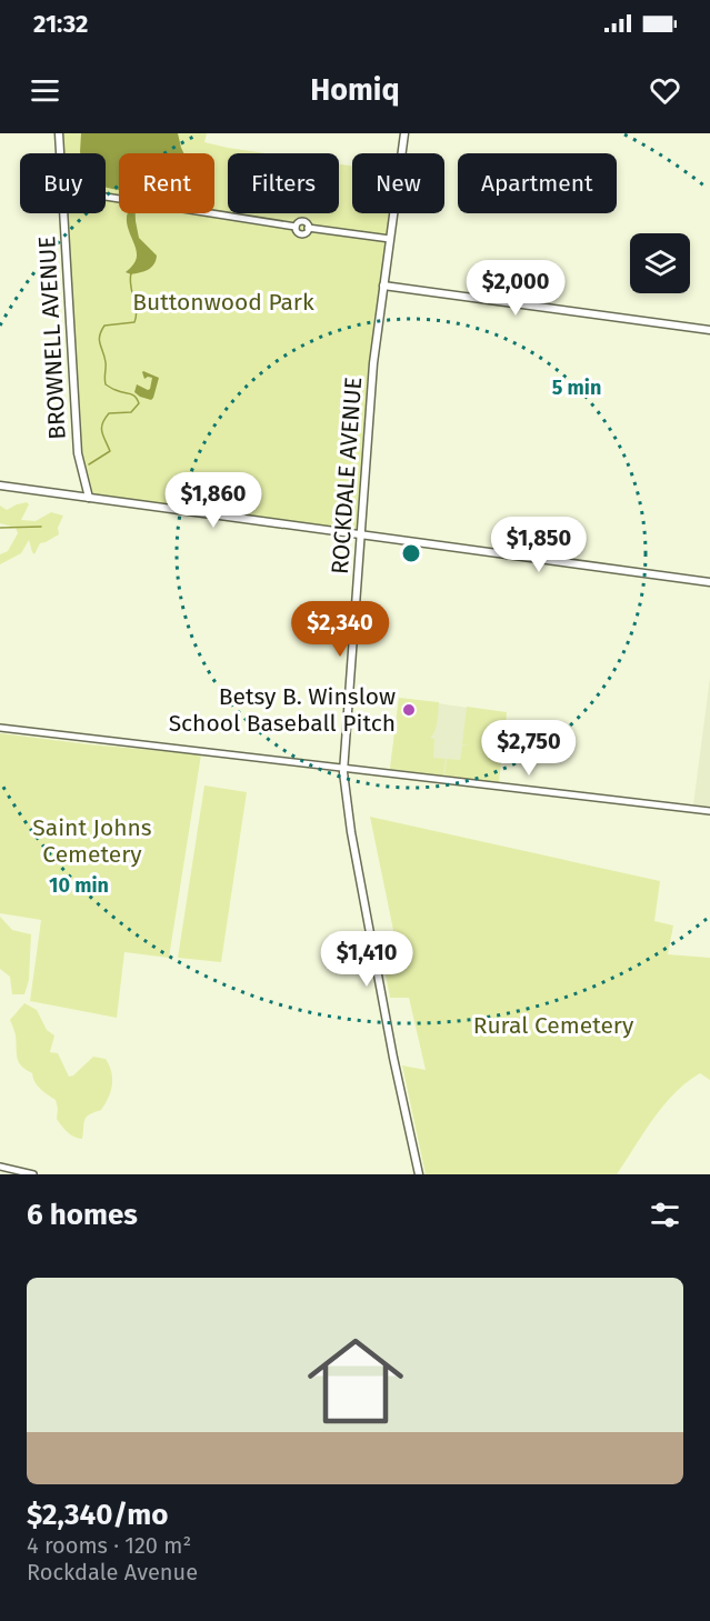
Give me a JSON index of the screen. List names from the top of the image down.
{
  "streets": {
    "main road": ["BROWNELL AVENUE", "ROCKDALE AVENUE"]
  },
  "parks": ["Buttonwood Park", "Saint Johns Cemetery", "Rural Cemetery"],
  "places": ["Betsy B. Winslow School Baseball Pitch"],
  "page": {
    "status": "21:32",
    "header": "Homiq",
    "chip": [
      "Buy",
      "Rent",
      "Filters",
      "New",
      "Apartment"
    ],
    "price": [
      "$2,000",
      "$1,860",
      "$1,850",
      "$2,340",
      "$2,750",
      "$1,410"
    ],
    "heading": "6 homes",
    "list": [
      {
        "name": "$2,340/mo",
        "note": "4 rooms · 120 m² · Rockdale Avenue"
      }
    ]
  },
  "rings": ["5 min", "10 min"]
}
